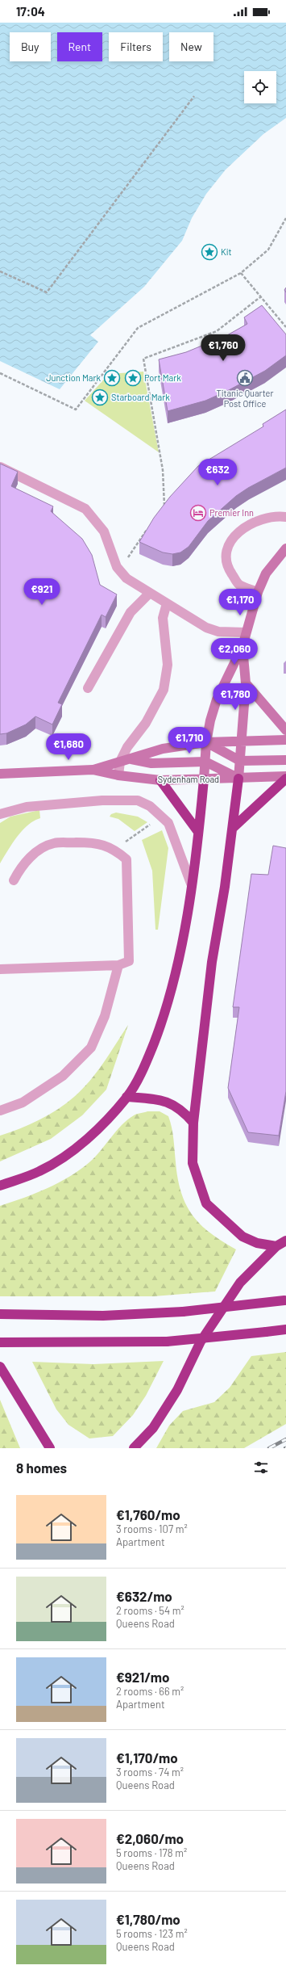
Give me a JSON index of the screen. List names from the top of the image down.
{
  "streets": {
    "street": ["Sydenham Road"]
  },
  "places": {
    "place": [
      "Kit",
      "Junction Mark",
      "Port Mark",
      "Starboard Mark"
    ],
    "public building": ["Titanic Quarter Post Office"],
    "hotel": ["Premier Inn"]
  },
  "page": {
    "status": "17:04",
    "chip": [
      "Buy",
      "Rent",
      "Filters",
      "New"
    ],
    "price": [
      "€1,760",
      "€632",
      "€921",
      "€1,170",
      "€2,060",
      "€1,780",
      "€1,710",
      "€1,680"
    ],
    "heading": "8 homes",
    "list": [
      {
        "name": "€1,760/mo",
        "note": "3 rooms · 107 m² · Apartment"
      },
      {
        "name": "€632/mo",
        "note": "2 rooms · 54 m² · Queens Road"
      },
      {
        "name": "€921/mo",
        "note": "2 rooms · 66 m² · Apartment"
      },
      {
        "name": "€1,170/mo",
        "note": "3 rooms · 74 m² · Queens Road"
      },
      {
        "name": "€2,060/mo",
        "note": "5 rooms · 178 m² · Queens Road"
      },
      {
        "name": "€1,780/mo",
        "note": "5 rooms · 123 m² · Queens Road"
      }
    ]
  }
}
